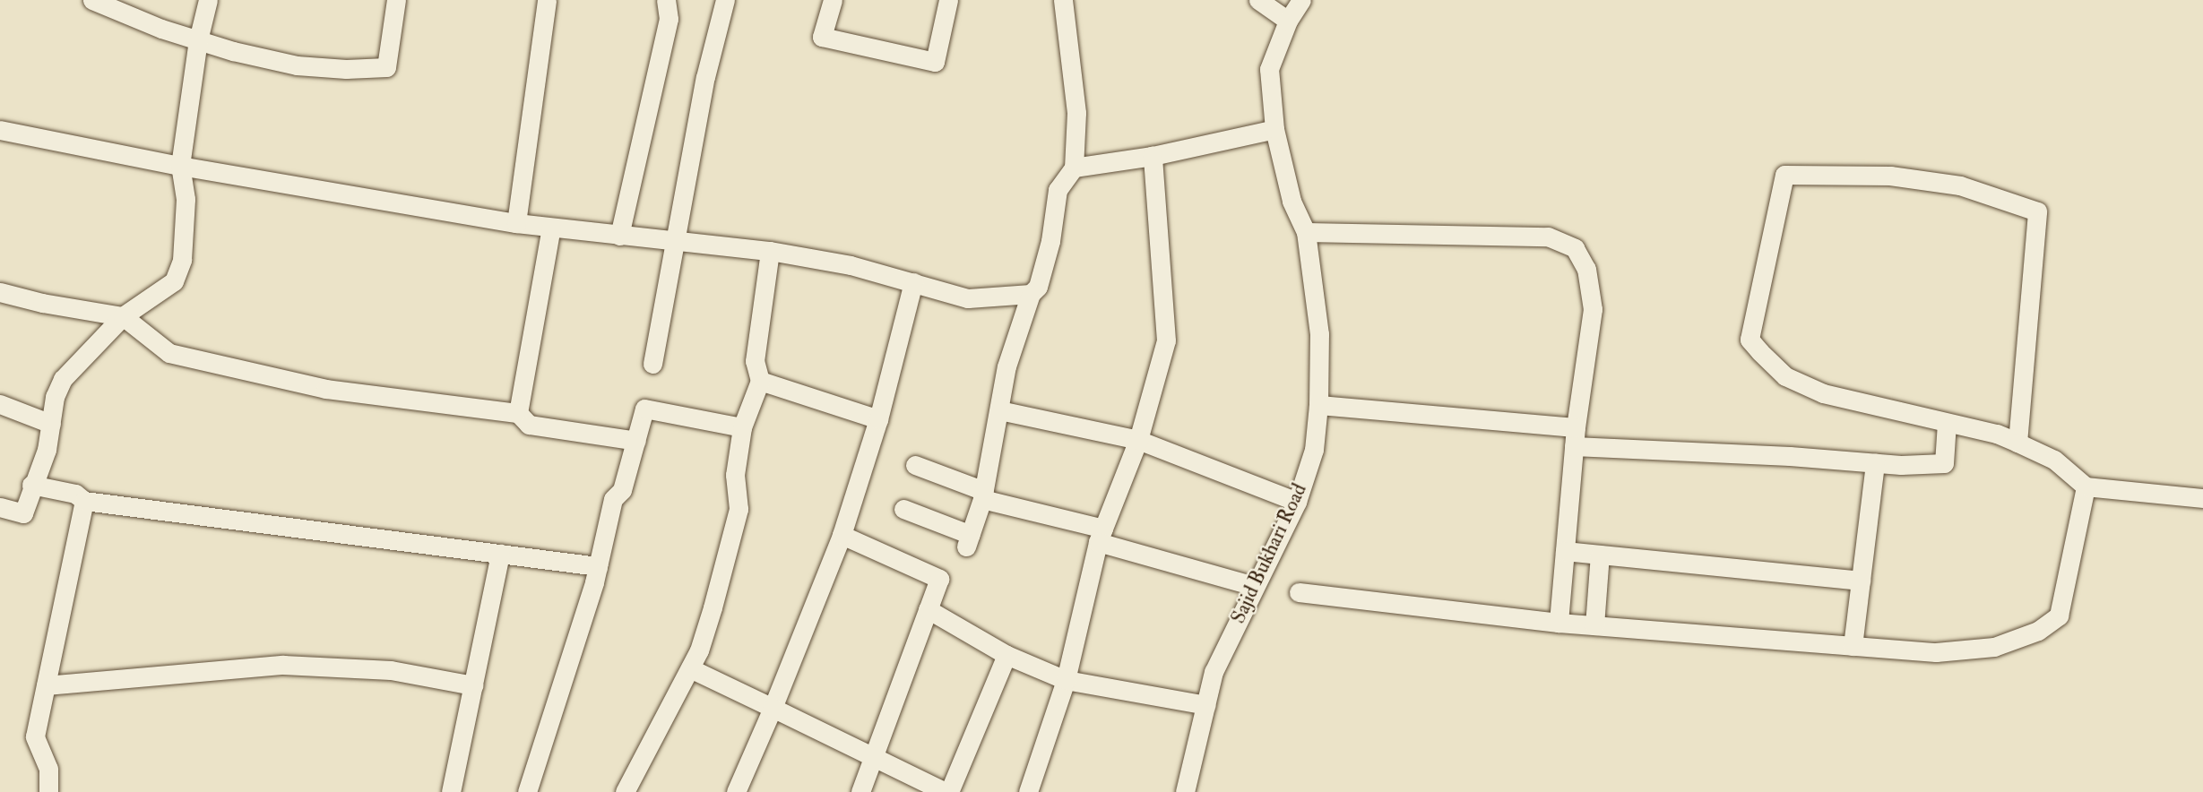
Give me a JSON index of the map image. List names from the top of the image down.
{
  "streets": {
    "street": ["Sajid Bukhari Road"]
  }
}
